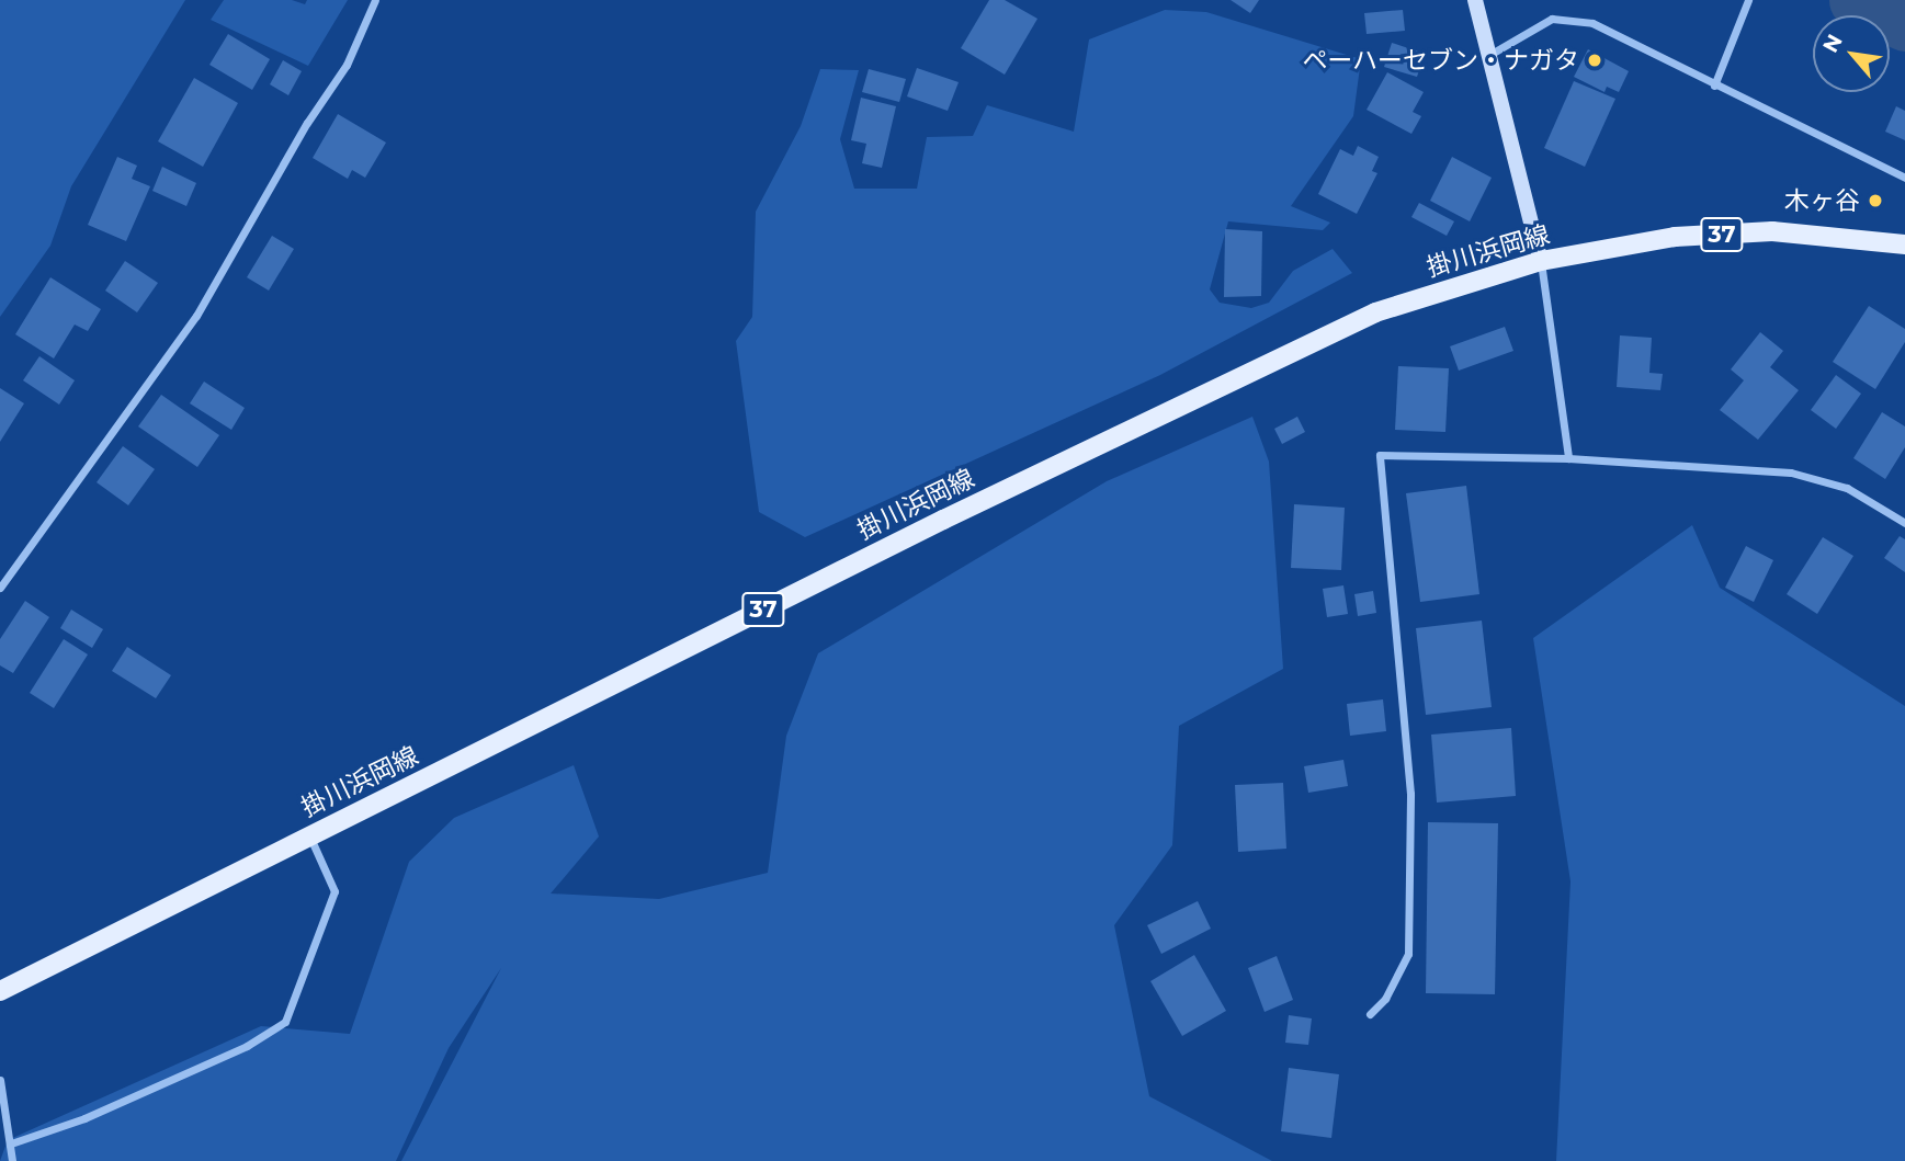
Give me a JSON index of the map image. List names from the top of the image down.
{
  "streets": {
    "main road": ["37", "掛川浜岡線"]
  },
  "places": ["ペーハーセブン・ナガタ", "木ヶ谷"],
  "north": "top left"
}
